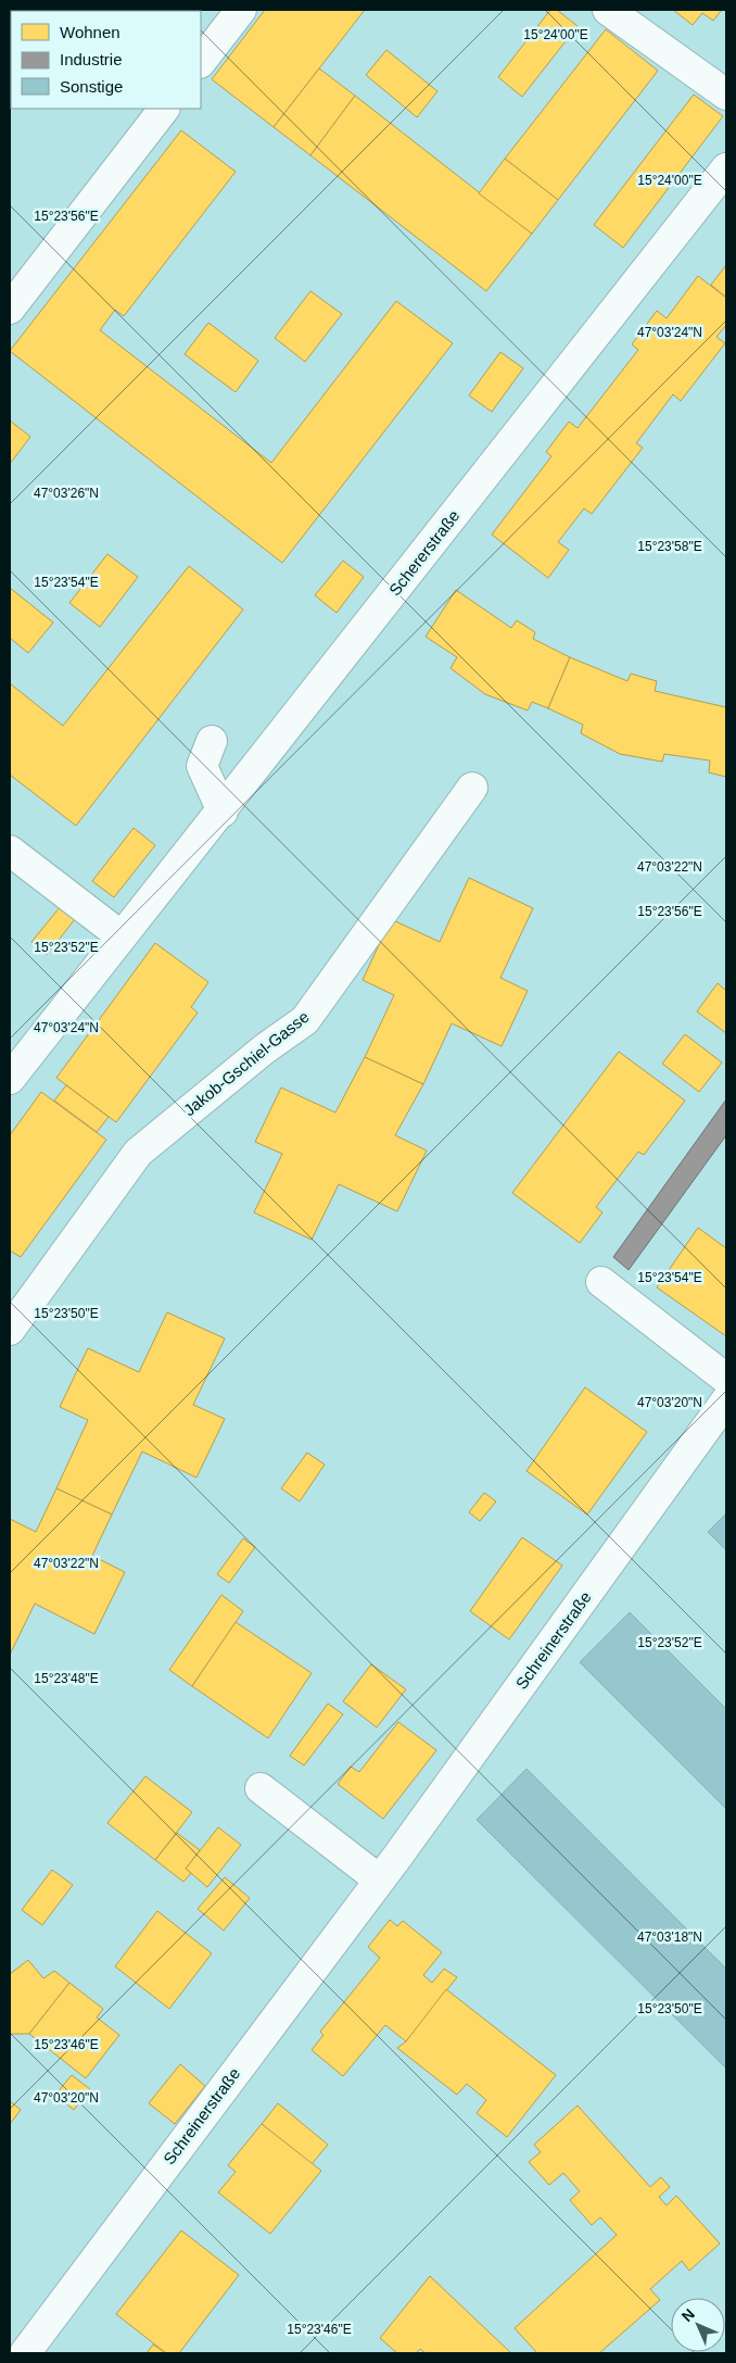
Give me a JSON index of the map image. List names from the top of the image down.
{
  "streets": {
    "street": ["Schererstraße", "Jakob-Gschiel-Gasse", "Schreinerstraße"]
  },
  "legend": ["Wohnen", "Industrie", "Sonstige"],
  "north": "top left",
  "coordinates": [
    "15°24'00\"E",
    "15°23'56\"E",
    "47°03'24\"N",
    "47°03'26\"N",
    "15°23'58\"E",
    "15°23'54\"E",
    "47°03'22\"N",
    "15°23'52\"E",
    "15°23'50\"E",
    "47°03'20\"N",
    "15°23'48\"E",
    "47°03'18\"N",
    "15°23'46\"E"
  ]
}
